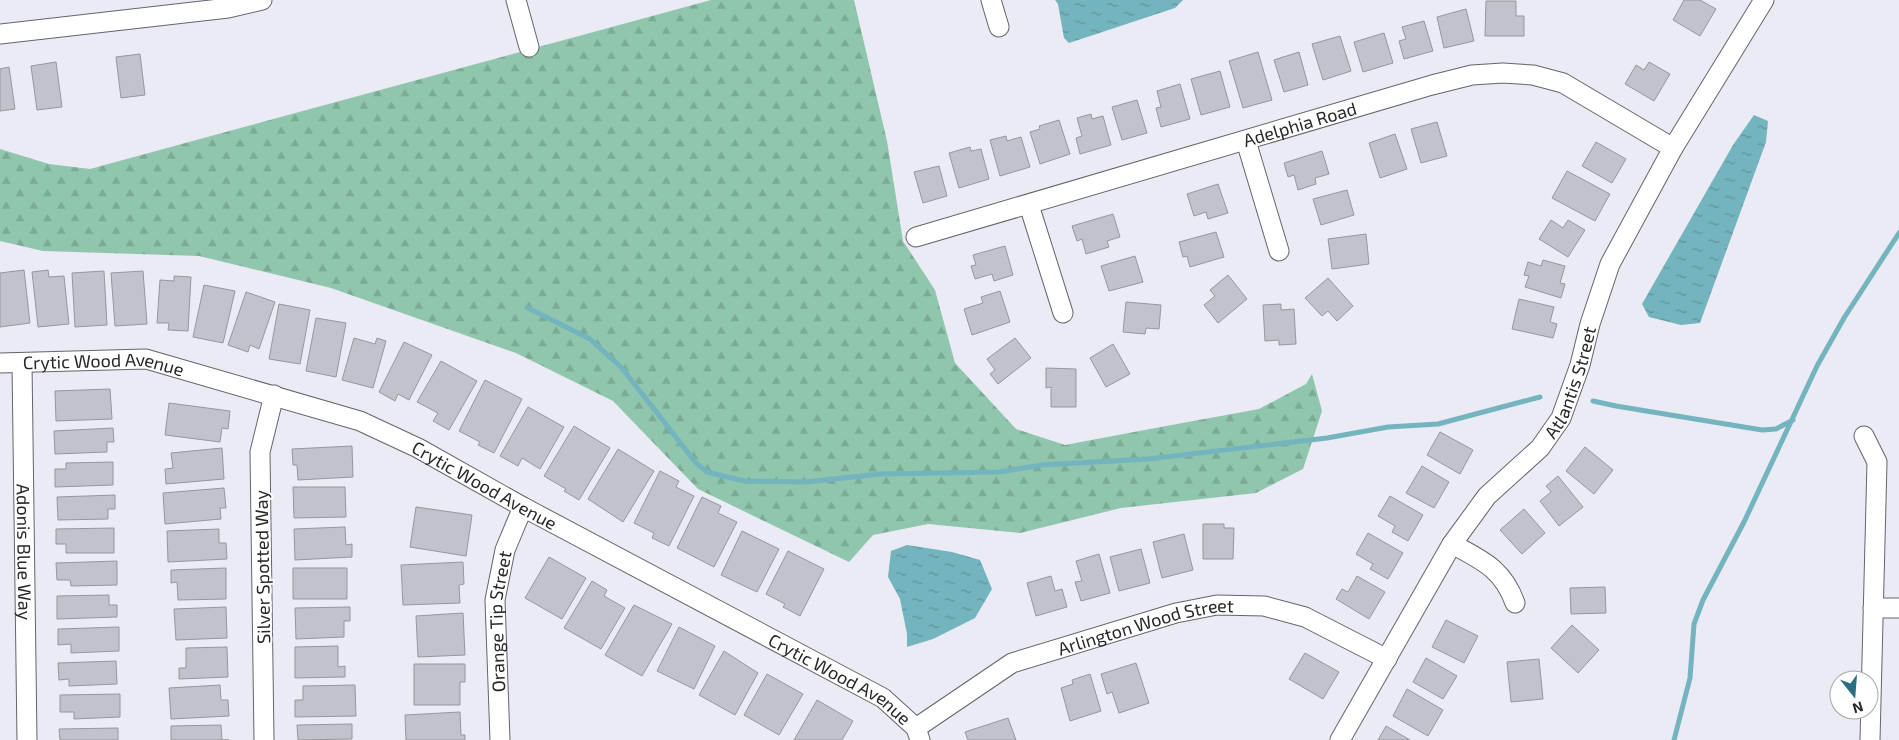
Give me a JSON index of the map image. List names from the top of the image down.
{
  "streets": {
    "street": [
      "Adelphia Road",
      "Crytic Wood Avenue",
      "Atlantis Street",
      "Adonis Blue Way",
      "Silver Spotted Way",
      "Orange Tip Street",
      "Arlington Wood Street"
    ]
  },
  "crossings": [
    ["Adelphia Road", "Atlantis Street"],
    ["Crytic Wood Avenue", "Adonis Blue Way"],
    ["Crytic Wood Avenue", "Silver Spotted Way"],
    ["Crytic Wood Avenue", "Orange Tip Street"],
    ["Crytic Wood Avenue", "Arlington Wood Street"],
    ["Atlantis Street", "Arlington Wood Street"]
  ],
  "north": "bottom"
}
